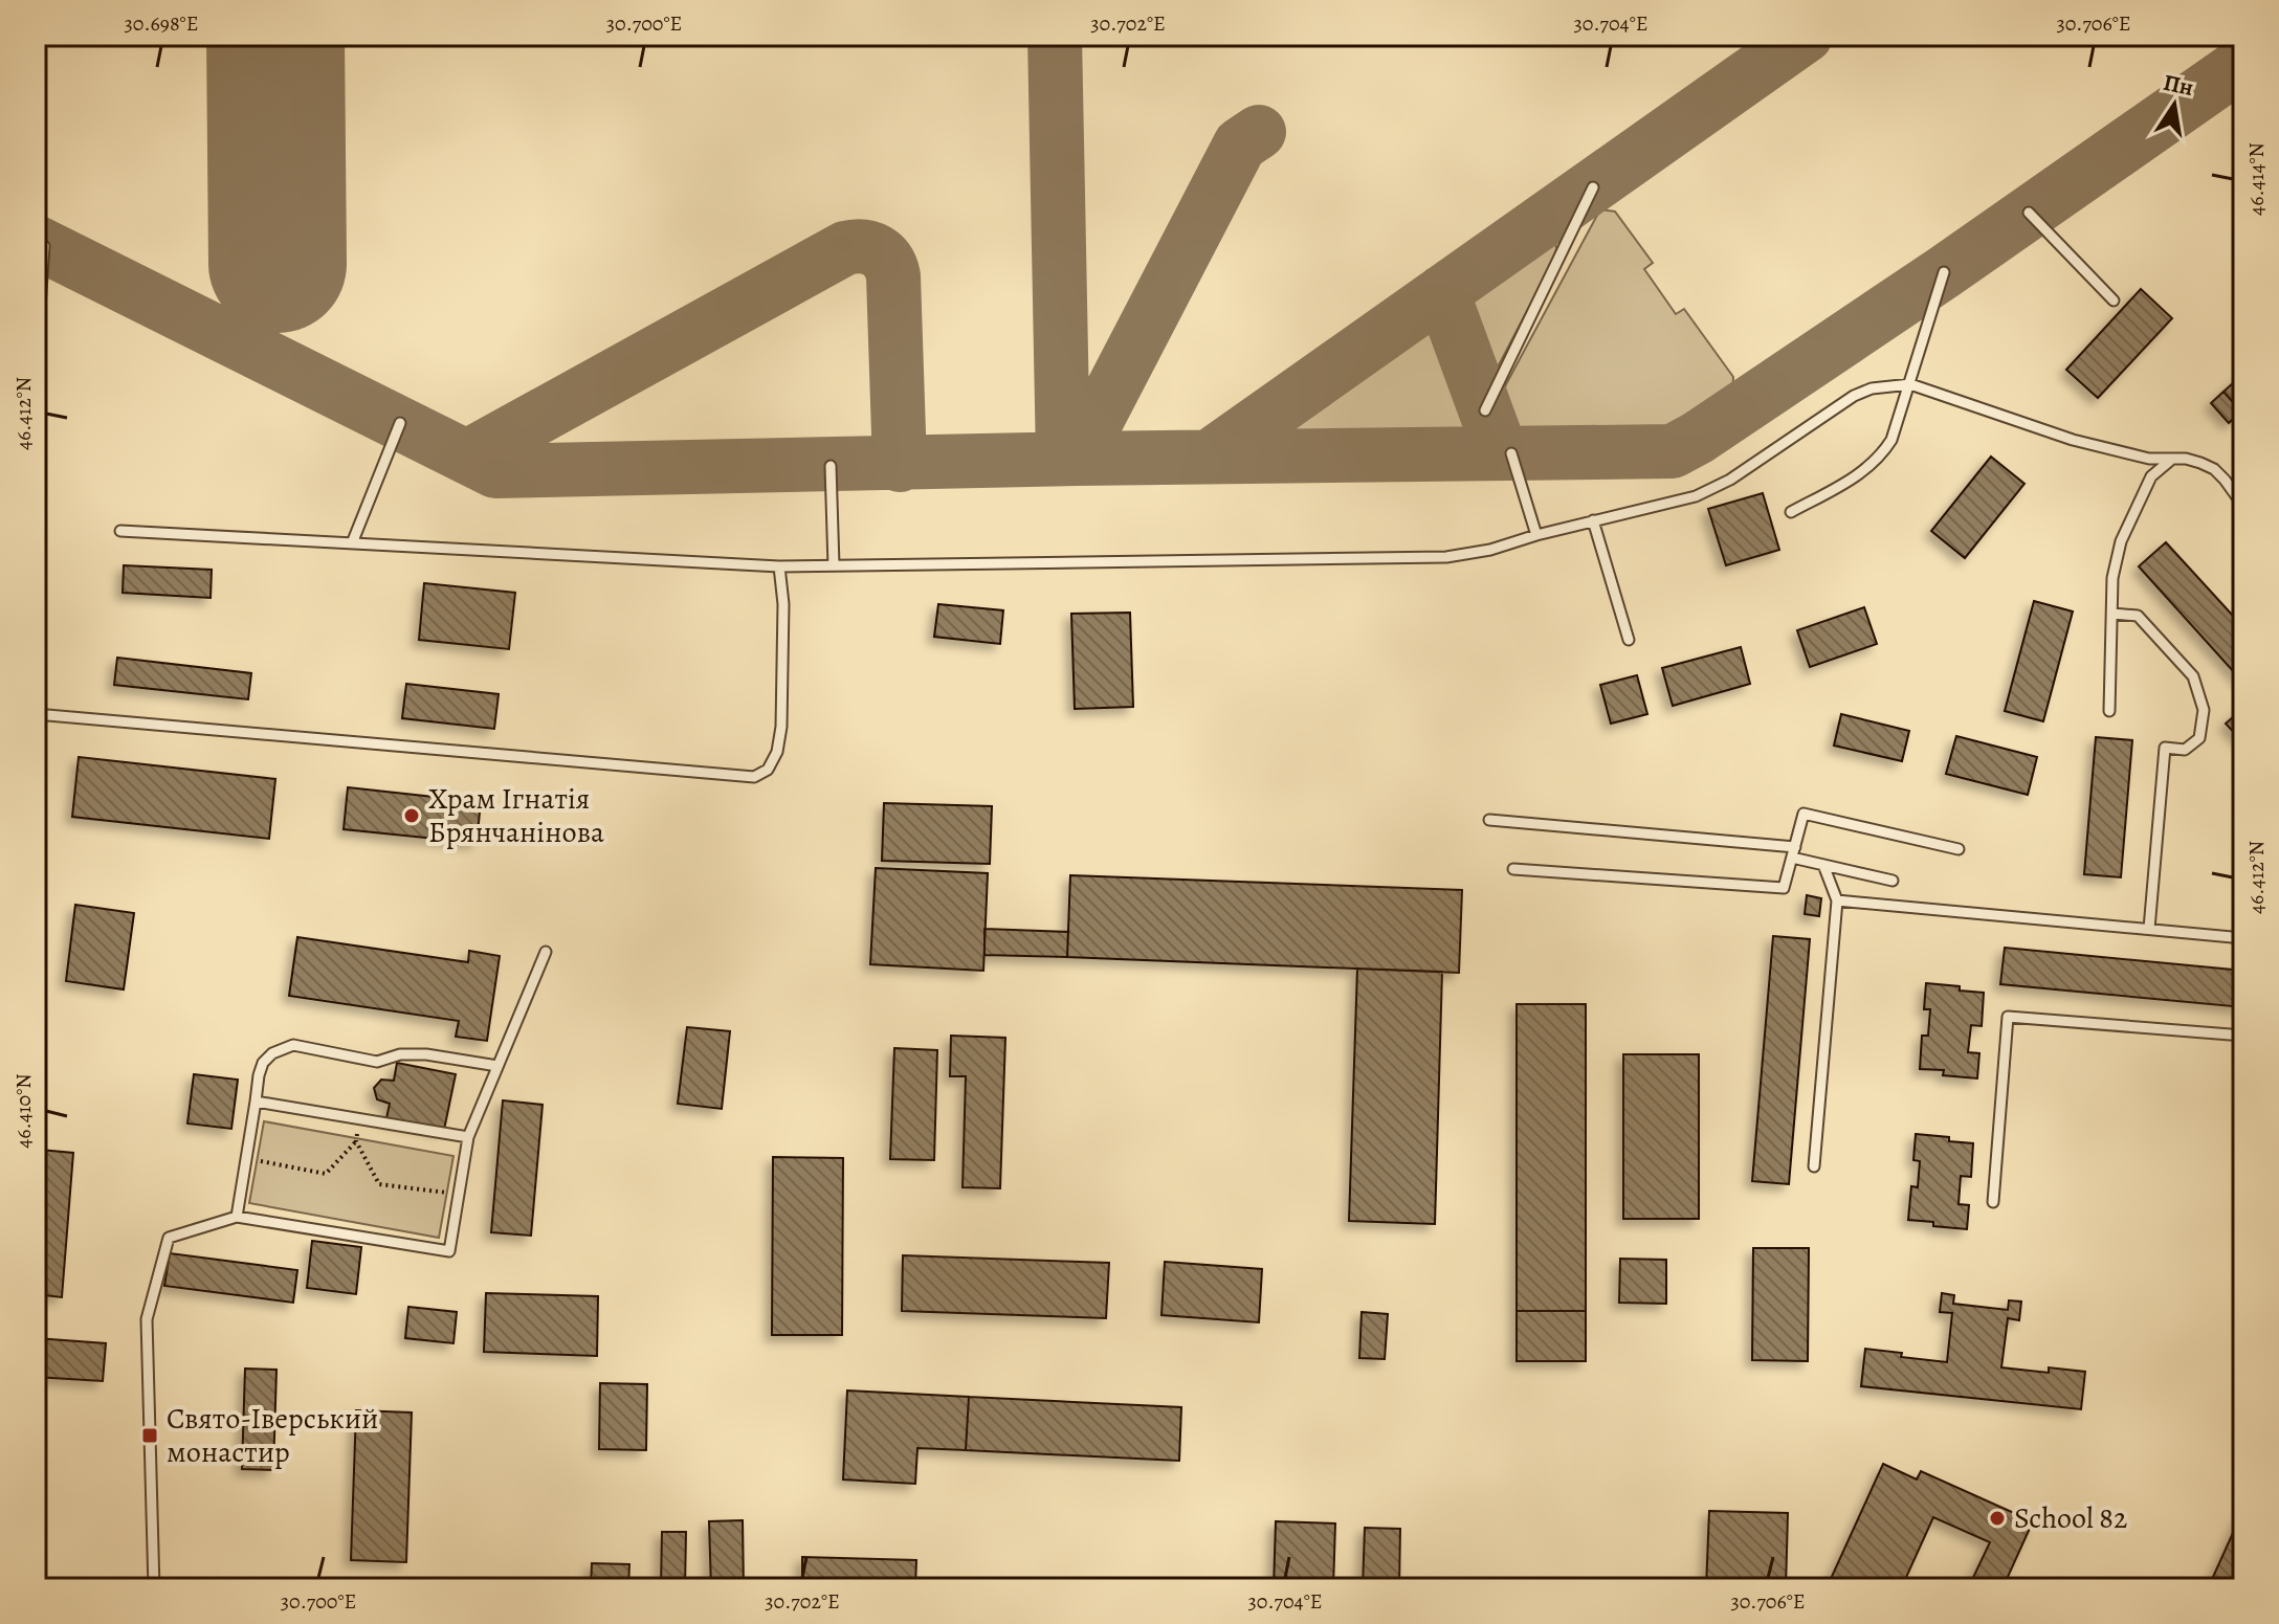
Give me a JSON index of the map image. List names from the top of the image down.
{
  "places": {
    "other": ["Храм Ігнатія Брянчанінова", "School 82"],
    "transit": ["Свято-Іверський монастир"]
  },
  "north": "top",
  "coordinates": [
    "30.698°E",
    "30.700°E",
    "30.702°E",
    "30.704°E",
    "30.706°E",
    "46.414°N",
    "46.412°N",
    "46.410°N"
  ]
}
